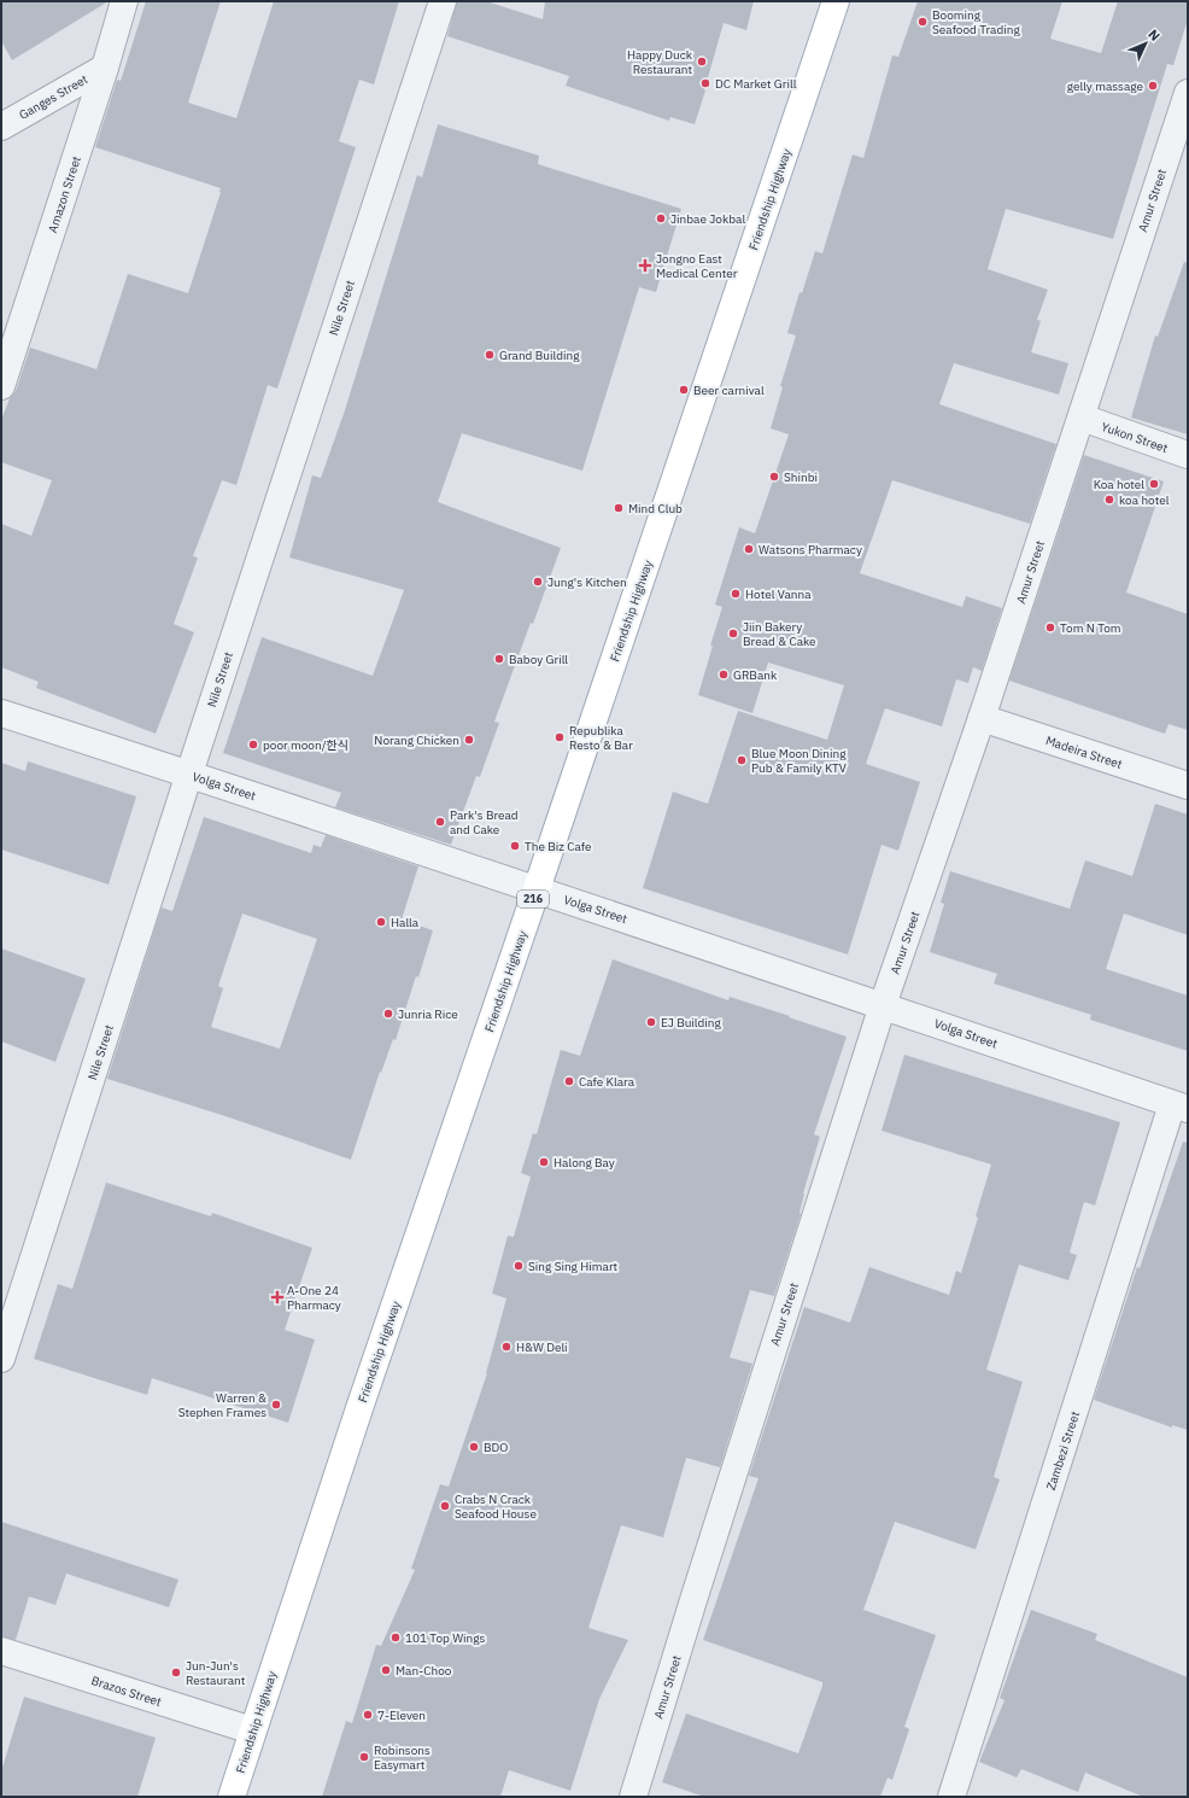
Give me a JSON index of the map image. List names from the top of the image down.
{
  "streets": {
    "main road": ["Friendship Highway", "216"],
    "street": [
      "Ganges Street",
      "Amazon Street",
      "Amur Street",
      "Nile Street",
      "Yukon Street",
      "Madeira Street",
      "Volga Street",
      "Zambezi Street",
      "Brazos Street"
    ]
  },
  "crossings": [
    ["Ganges Street", "Amazon Street"],
    ["Friendship Highway", "Volga Street"],
    ["Friendship Highway", "Brazos Street"],
    ["Amur Street", "Yukon Street"],
    ["Amur Street", "Madeira Street"],
    ["Amur Street", "Volga Street"],
    ["Nile Street", "Volga Street"],
    ["Volga Street", "Zambezi Street"]
  ],
  "places": {
    "other": [
      "Booming Seafood Trading",
      "Happy Duck Restaurant",
      "DC Market Grill",
      "gelly massage",
      "Jinbae Jokbal",
      "Grand Building",
      "Beer carnival",
      "Shinbi",
      "Koa hotel",
      "koa hotel",
      "Mind Club",
      "Watsons Pharmacy",
      "Jung's Kitchen",
      "Hotel Vanna",
      "Tom N Tom",
      "Jiin Bakery Bread & Cake",
      "Baboy Grill",
      "GRBank",
      "Republika Resto & Bar",
      "Norang Chicken",
      "poor moon/한식",
      "Blue Moon Dining Pub & Family KTV",
      "Park's Bread and Cake",
      "The Biz Cafe",
      "Halla",
      "Junria Rice",
      "EJ Building",
      "Cafe Klara",
      "Halong Bay",
      "Sing Sing Himart",
      "H&W Deli",
      "Warren & Stephen Frames",
      "BDO",
      "Crabs N Crack Seafood House",
      "101 Top Wings",
      "Man-Choo",
      "Jun-Jun's Restaurant",
      "7-Eleven",
      "Robinsons Easymart"
    ],
    "health": ["Jongno East Medical Center", "A-One 24 Pharmacy"]
  },
  "north": "top right"
}
